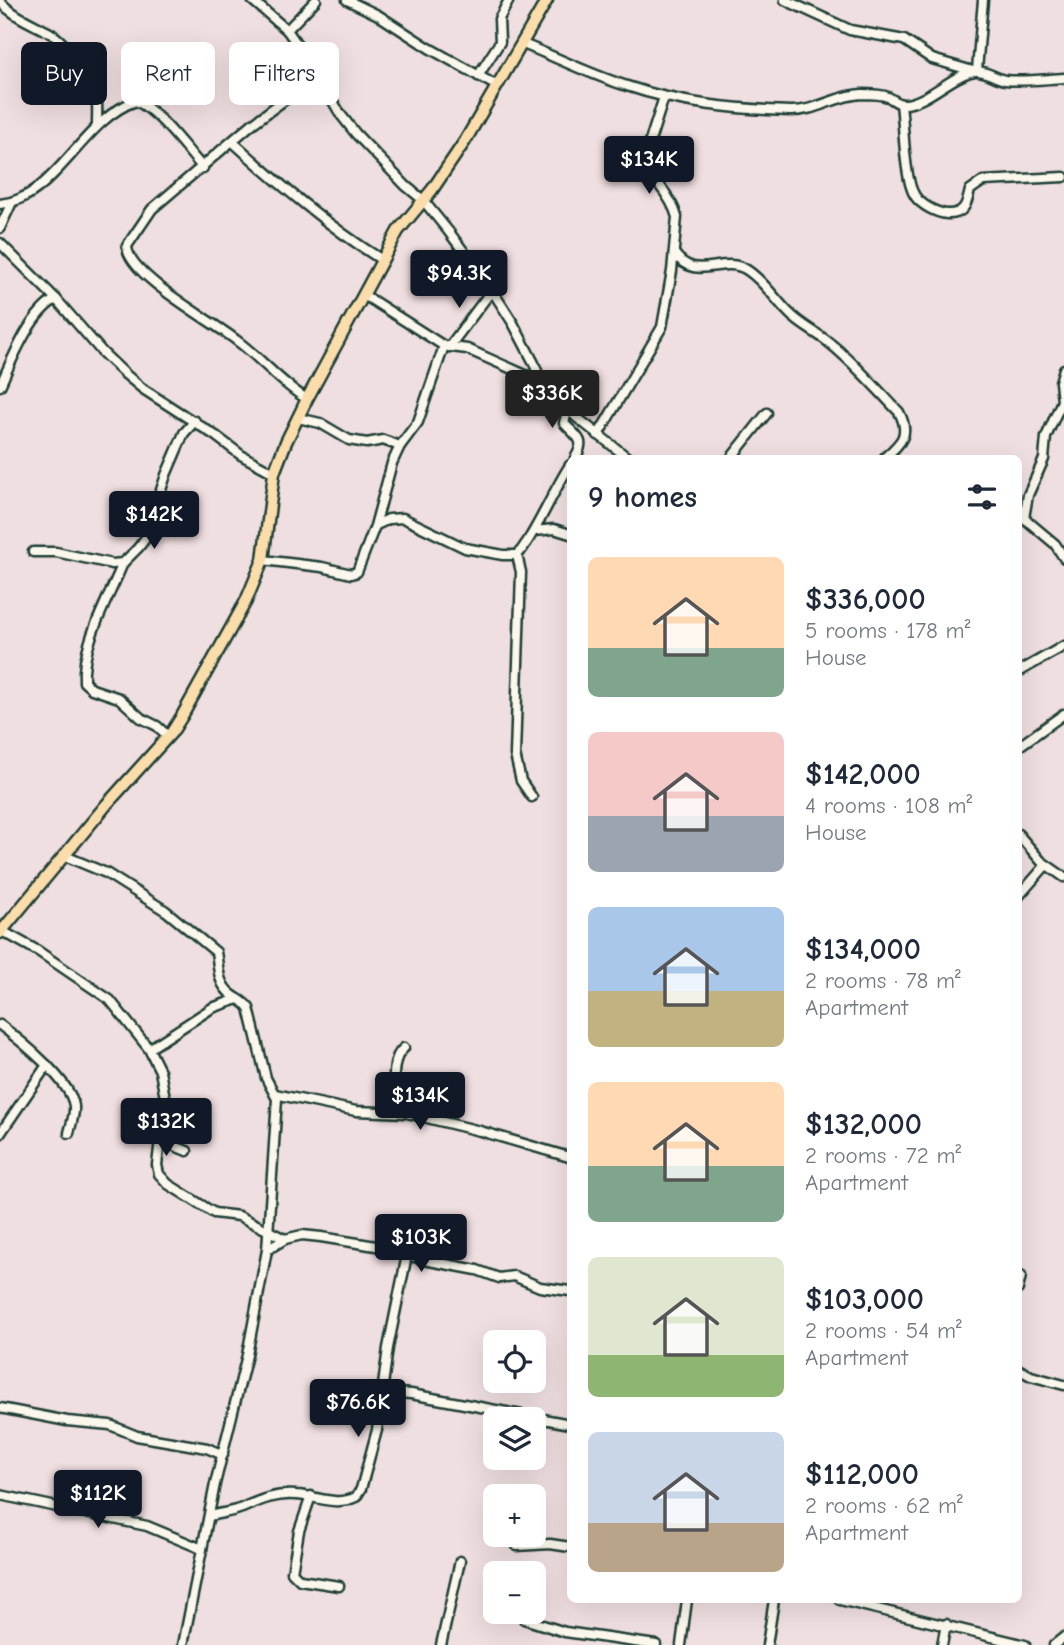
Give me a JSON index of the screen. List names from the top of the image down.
{
  "page": {
    "chip": ["Buy", "Rent", "Filters"],
    "price": [
      "$134K",
      "$94.3K",
      "$336K",
      "$142K",
      "$134K",
      "$132K",
      "$103K",
      "$76.6K",
      "$112K"
    ],
    "heading": "9 homes",
    "list": [
      {
        "name": "$336,000",
        "note": "5 rooms · 178 m² · House"
      },
      {
        "name": "$142,000",
        "note": "4 rooms · 108 m² · House"
      },
      {
        "name": "$134,000",
        "note": "2 rooms · 78 m² · Apartment"
      },
      {
        "name": "$132,000",
        "note": "2 rooms · 72 m² · Apartment"
      },
      {
        "name": "$103,000",
        "note": "2 rooms · 54 m² · Apartment"
      },
      {
        "name": "$112,000",
        "note": "2 rooms · 62 m² · Apartment"
      }
    ],
    "map_buttons": ["+", "−"]
  }
}
